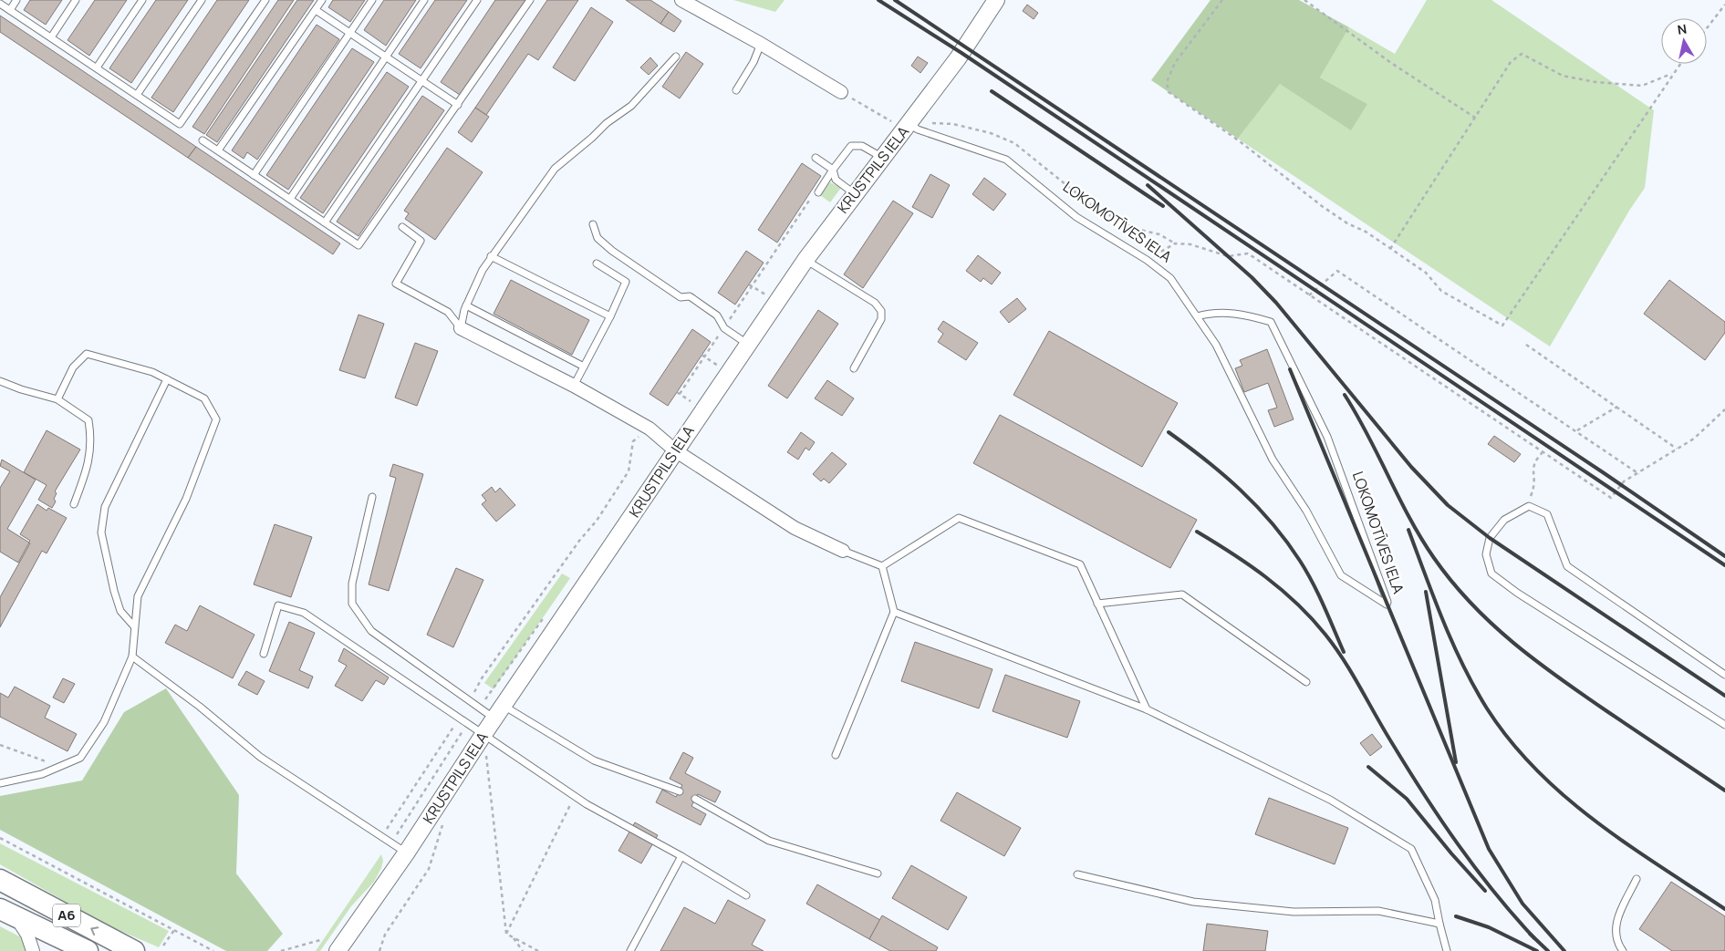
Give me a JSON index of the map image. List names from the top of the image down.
{
  "streets": {
    "highway": ["A6"],
    "street": ["KRUSTPILS IELA"],
    "lane": ["LOKOMOTĪVES IELA"]
  },
  "crossings": [
    ["KRUSTPILS IELA", "LOKOMOTĪVES IELA"]
  ],
  "north": "top"
}
